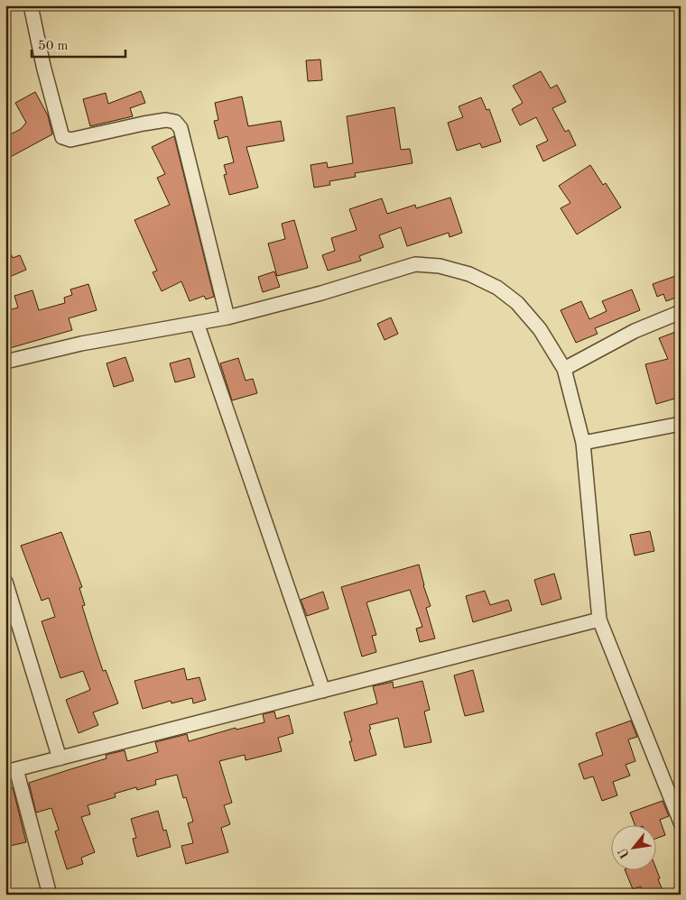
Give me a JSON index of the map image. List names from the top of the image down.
{
  "scale_bar": "50 m",
  "north": "bottom left"
}
